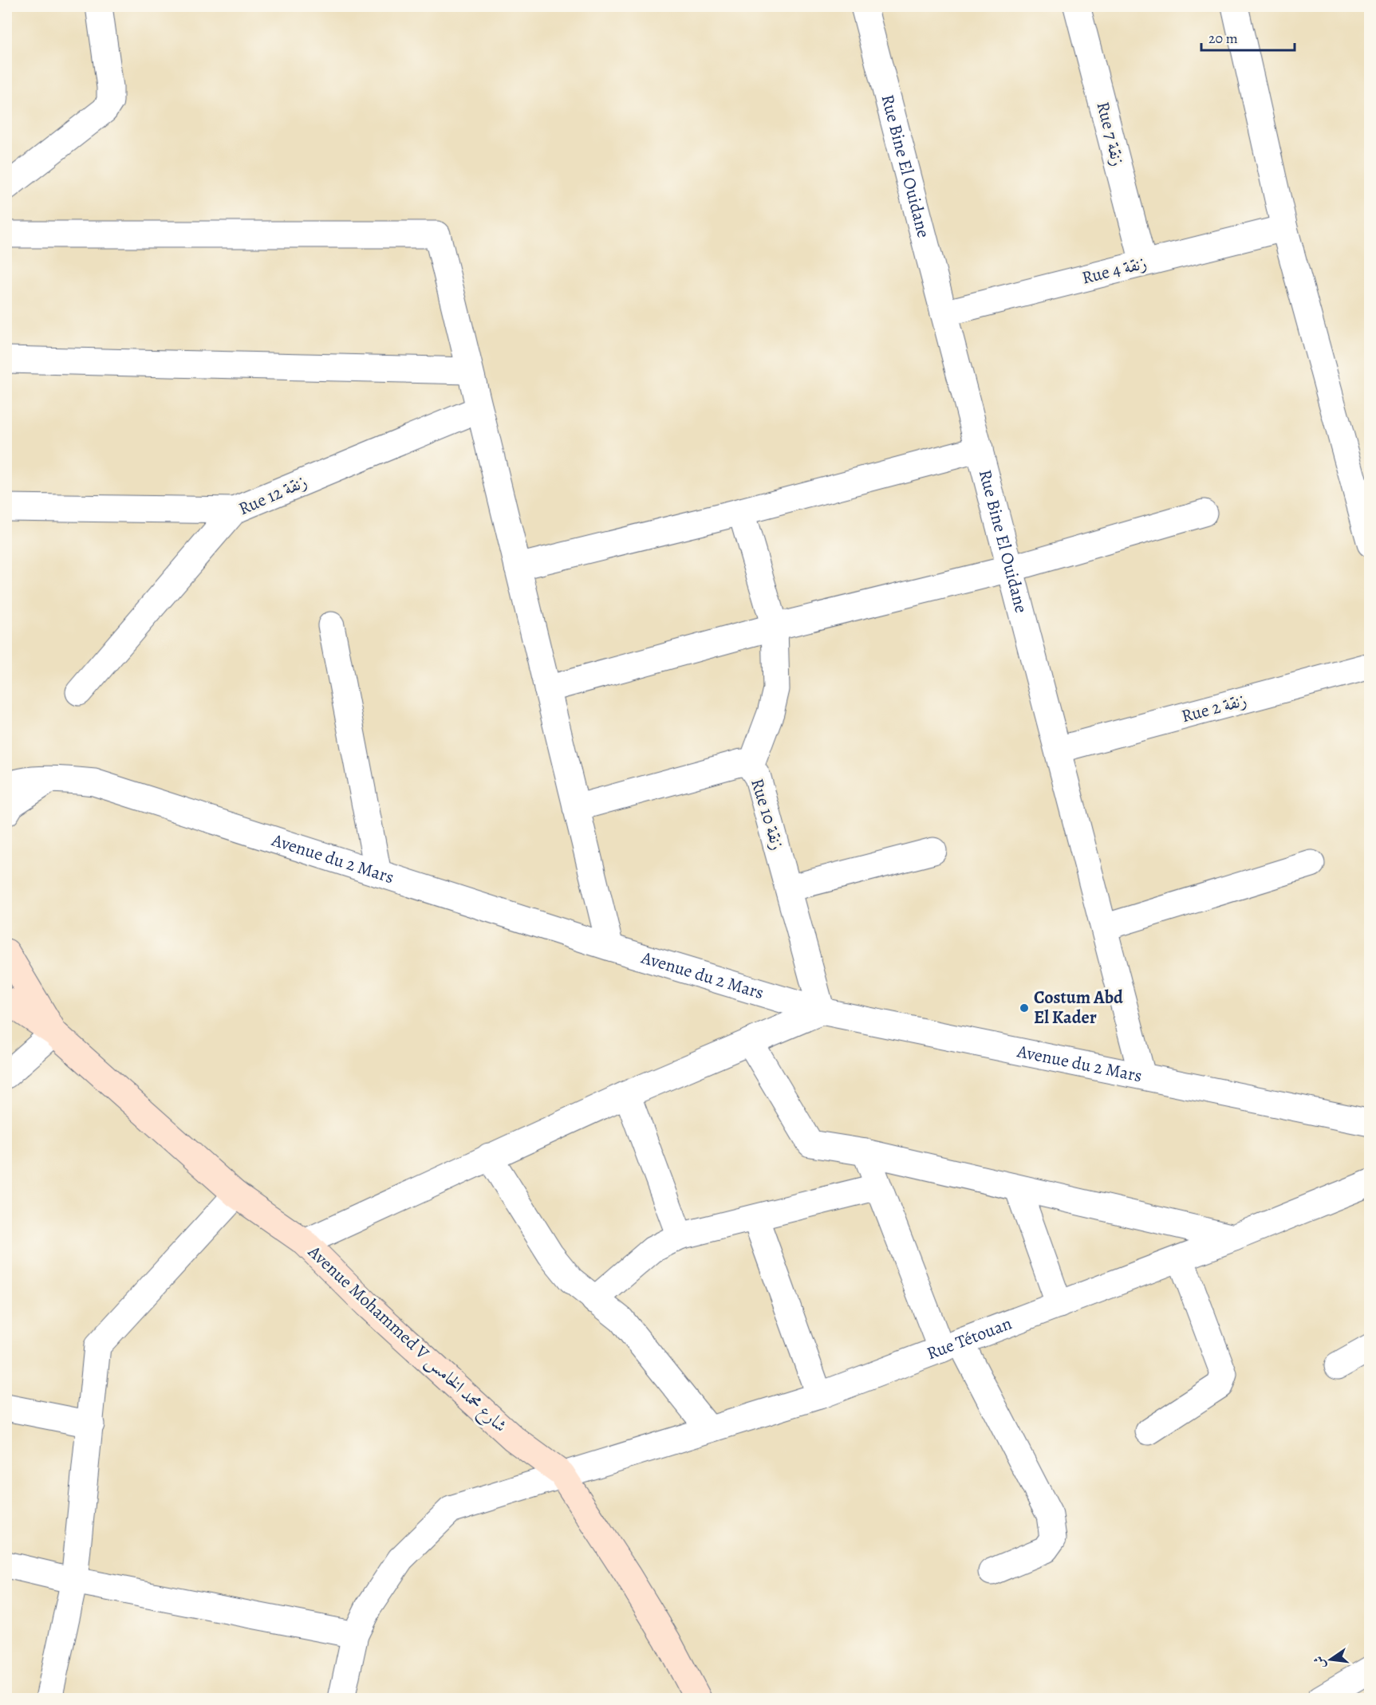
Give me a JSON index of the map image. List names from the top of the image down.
{
  "streets": {
    "main road": ["Avenue Mohammed V شارع محمد الخامس"],
    "street": [
      "Rue 7 زنقة",
      "Rue Bine El Ouidane",
      "Rue 4 زنقة",
      "Rue 12 زنقة",
      "Rue 2 زنقة",
      "Rue 10 زنقة",
      "Avenue du 2 Mars",
      "Rue Tétouan"
    ]
  },
  "crossings": [
    ["Rue 7 زنقة", "Rue 4 زنقة"],
    ["Rue Bine El Ouidane", "Rue 4 زنقة"],
    ["Rue Bine El Ouidane", "Rue 2 زنقة"],
    ["Rue Bine El Ouidane", "Avenue du 2 Mars"],
    ["Rue 10 زنقة", "Avenue du 2 Mars"],
    ["Avenue Mohammed V شارع محمد الخامس", "Rue Tétouan"]
  ],
  "places": ["Costum Abd El Kader"],
  "scale_bar": "20 m",
  "north": "left"
}
